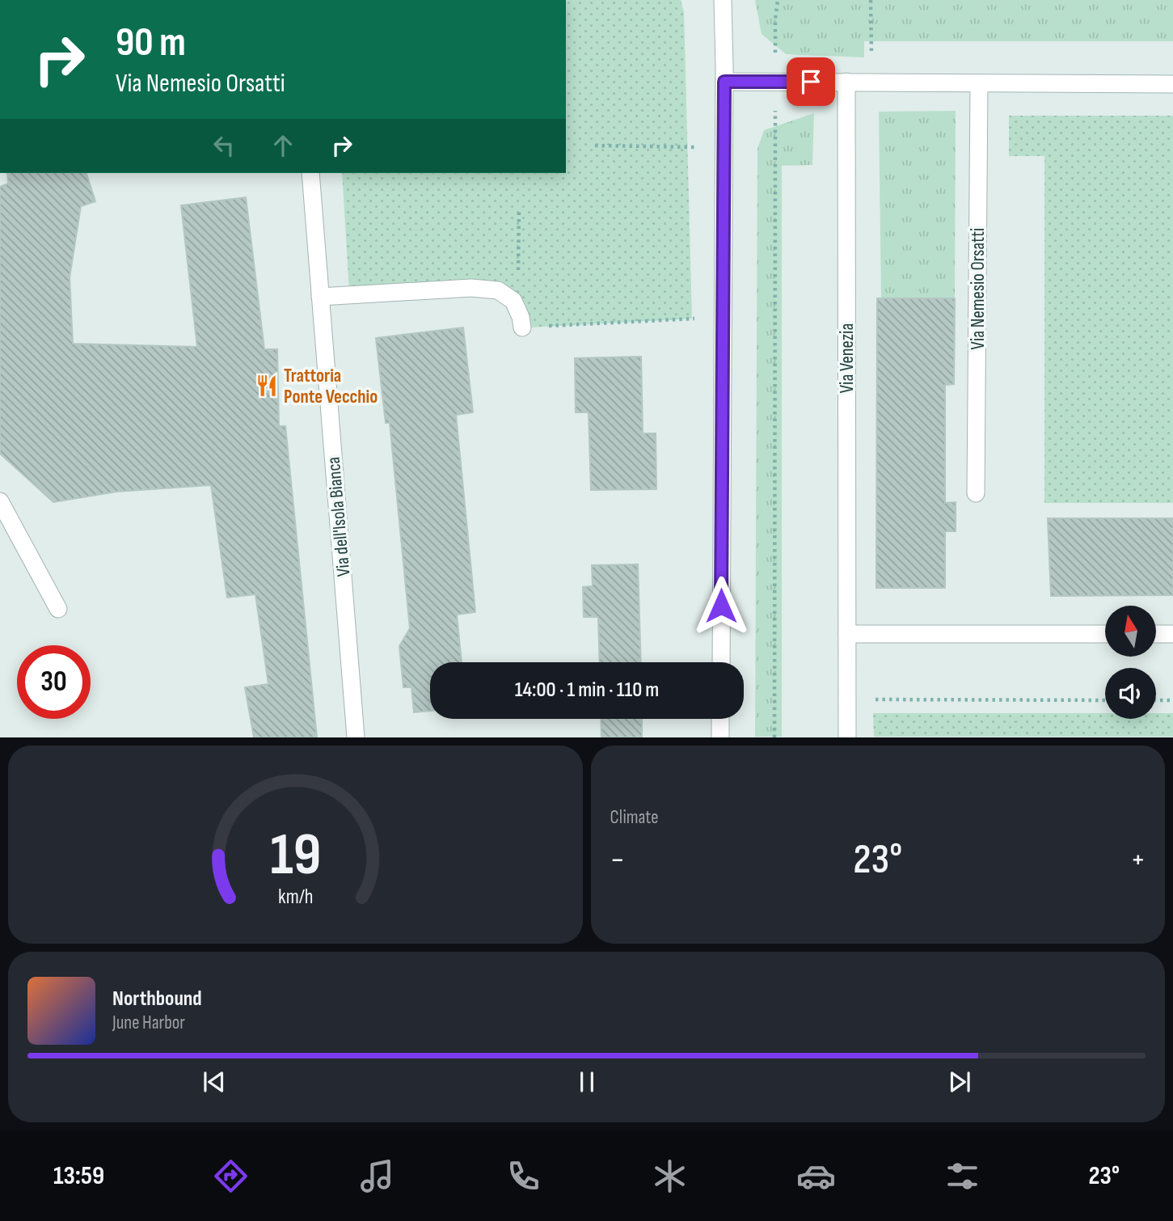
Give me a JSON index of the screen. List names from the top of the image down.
{
  "streets": {
    "street": ["Via Nemesio Orsatti", "Via Venezia", "Via dell'Isola Bianca"]
  },
  "places": {
    "restaurant": ["Trattoria Ponte Vecchio"]
  },
  "north": "top",
  "page": {
    "turn": ["90 m", "Via Nemesio Orsatti"],
    "limit": "30",
    "trip": "14:00 · 1 min · 110 m",
    "tile": "Climate",
    "heat": ["−", "23°", "+"],
    "song": ["Northbound", "June Harbor"],
    "tabs": ["13:59", "23°"],
    "gauge": ["19", "km/h"]
  }
}
